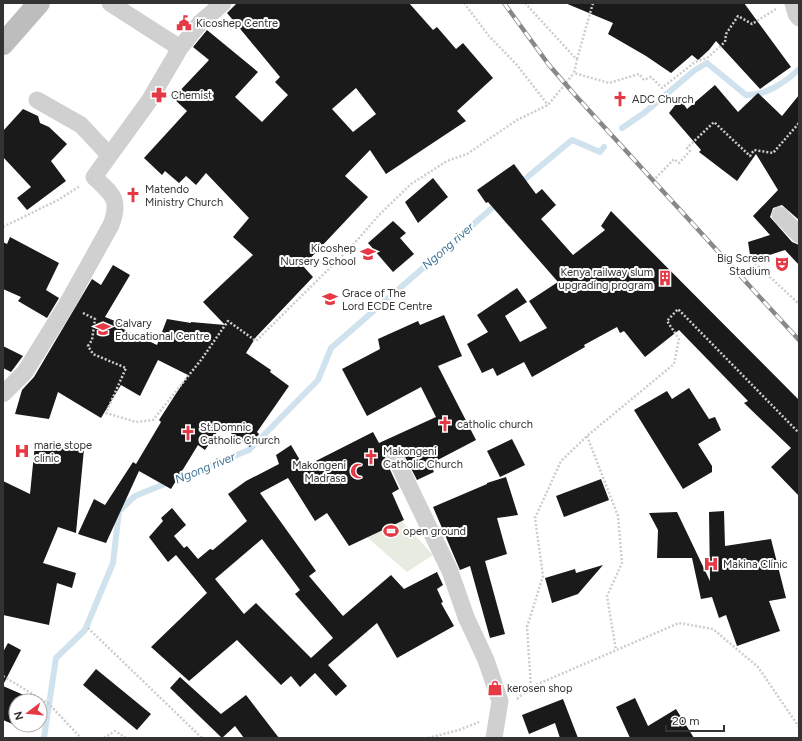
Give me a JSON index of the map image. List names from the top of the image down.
{
  "water": ["Ngong river"],
  "places": {
    "public building": ["Kicoshep Centre"],
    "pharmacy": ["Chemist"],
    "church": [
      "ADC Church",
      "Matendo Ministry Church",
      "catholic church",
      "St.Domnic Catholic Church",
      "Makongeni Catholic Church"
    ],
    "school or university": ["Kicoshep Nursery School", "Grace of The Lord ECDE Centre", "Calvary Educational Centre"],
    "theatre": ["Big Screen Stadium"],
    "building": ["Kenya railway slum upgrading program"],
    "hospital": ["marie stope clinic", "Makina Clinic"],
    "mosque": ["Makongeni Madrasa"],
    "sports": ["open ground"],
    "shop": ["kerosen shop"]
  },
  "scale_bar": "20 m",
  "north": "left"
}
